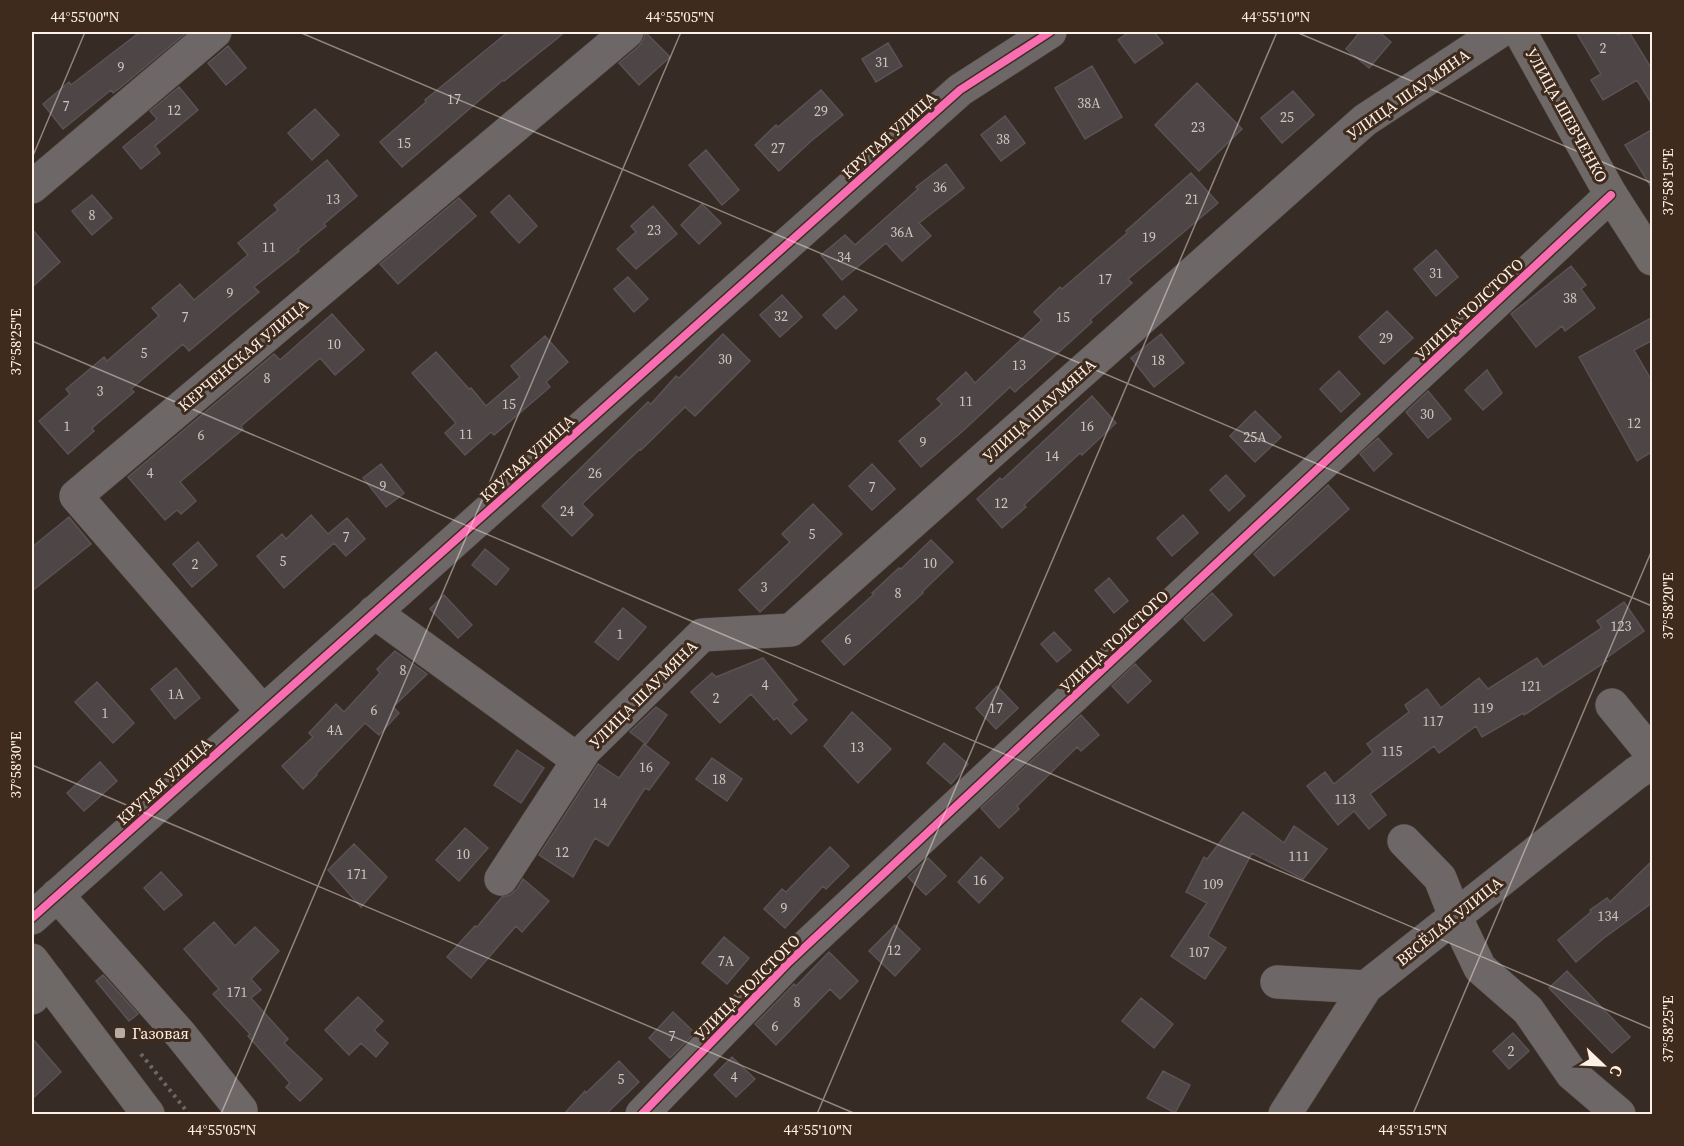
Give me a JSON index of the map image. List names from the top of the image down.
{
  "streets": {
    "main road": ["УЛИЦА ШЕВЧЕНКО"],
    "street": [
      "УЛИЦА ШАУМЯНА",
      "КРУТАЯ УЛИЦА",
      "УЛИЦА ТОЛСТОГО",
      "КЕРЧЕНСКАЯ УЛИЦА",
      "ВЕСЁЛАЯ УЛИЦА"
    ]
  },
  "crossings": [
    ["УЛИЦА ШАУМЯНА", "КРУТАЯ УЛИЦА"],
    ["УЛИЦА ШЕВЧЕНКО", "УЛИЦА ТОЛСТОГО"],
    ["КРУТАЯ УЛИЦА", "КЕРЧЕНСКАЯ УЛИЦА"]
  ],
  "places": {
    "transit": ["Газовая"]
  },
  "house_numbers": [
    "2",
    "31",
    "9",
    "17",
    "38А",
    "7",
    "12",
    "29",
    "25",
    "23",
    "38",
    "15",
    "27",
    "36",
    "13",
    "21",
    "8",
    "23",
    "36А",
    "19",
    "11",
    "34",
    "31",
    "17",
    "9",
    "38",
    "32",
    "7",
    "15",
    "29",
    "10",
    "5",
    "30",
    "18",
    "13",
    "8",
    "3",
    "11",
    "15",
    "30",
    "12",
    "1",
    "16",
    "11",
    "6",
    "25А",
    "9",
    "14",
    "4",
    "26",
    "9",
    "7",
    "12",
    "24",
    "5",
    "7",
    "5",
    "10",
    "2",
    "3",
    "8",
    "123",
    "1",
    "6",
    "8",
    "4",
    "121",
    "1А",
    "2",
    "17",
    "119",
    "6",
    "1",
    "117",
    "4А",
    "13",
    "115",
    "16",
    "18",
    "113",
    "14",
    "12",
    "10",
    "111",
    "171",
    "16",
    "109",
    "9",
    "134",
    "12",
    "107",
    "7А",
    "171",
    "8",
    "6",
    "7",
    "2",
    "4",
    "5"
  ],
  "north": "bottom right",
  "coordinates": [
    "44°55'00\"N",
    "44°55'05\"N",
    "44°55'10\"N",
    "37°58'15\"E",
    "37°58'25\"E",
    "37°58'20\"E",
    "37°58'30\"E",
    "44°55'15\"N"
  ]
}
